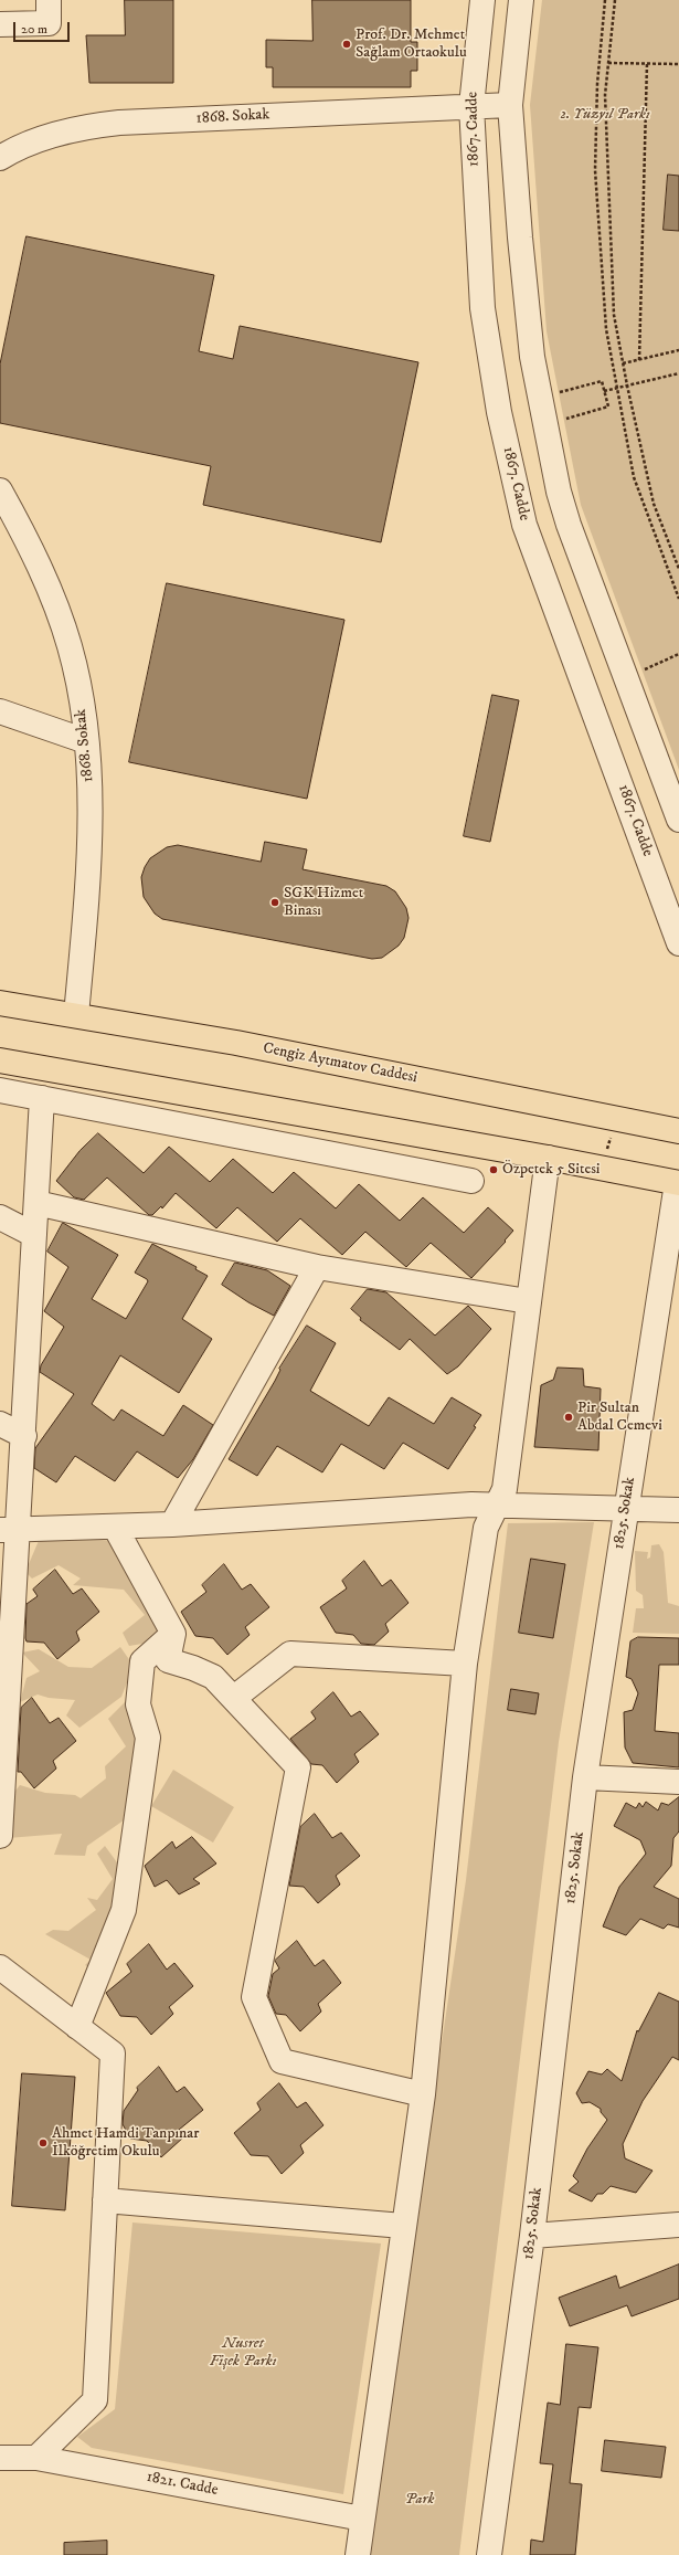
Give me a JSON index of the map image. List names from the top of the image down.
{
  "streets": {
    "main road": ["Cengiz Aytmatov Caddesi"],
    "street": [
      "1868. Sokak",
      "1867. Cadde",
      "1825. Sokak",
      "1821. Cadde"
    ]
  },
  "crossings": [
    ["1868. Sokak", "1867. Cadde"],
    ["1868. Sokak", "Cengiz Aytmatov Caddesi"]
  ],
  "parks": ["2. Yüzyıl Parkı", "Nusret Fişek Parkı", "Park"],
  "places": [
    "Prof. Dr. Mehmet Sağlam Ortaokulu",
    "SGK Hizmet Binası",
    "Özpetek 5 Sitesi",
    "Pir Sultan Abdal Cemevi",
    "Ahmet Hamdi Tanpınar İlköğretim Okulu"
  ],
  "scale_bar": "20 m"
}
